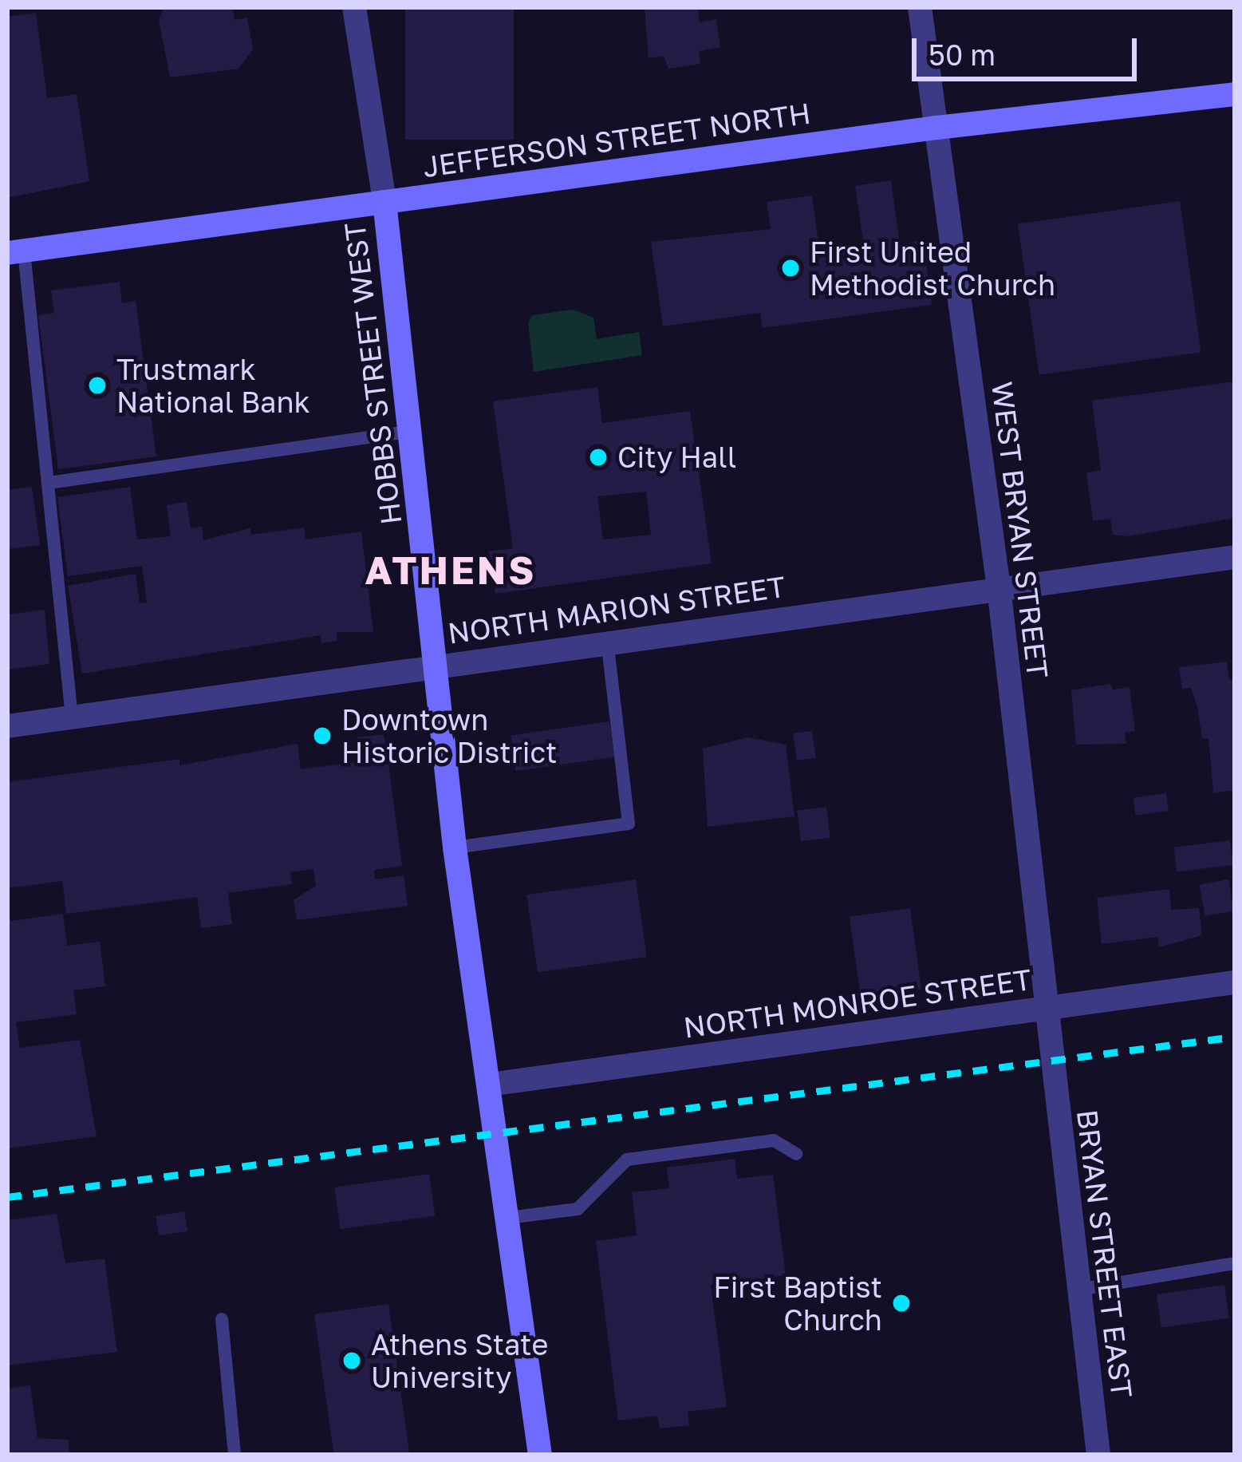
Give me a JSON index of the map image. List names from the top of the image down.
{
  "streets": {
    "main road": ["JEFFERSON STREET NORTH", "HOBBS STREET WEST"],
    "street": [
      "WEST BRYAN STREET",
      "NORTH MARION STREET",
      "NORTH MONROE STREET",
      "BRYAN STREET EAST"
    ]
  },
  "crossings": [
    ["JEFFERSON STREET NORTH", "HOBBS STREET WEST"],
    ["JEFFERSON STREET NORTH", "WEST BRYAN STREET"],
    ["HOBBS STREET WEST", "NORTH MARION STREET"],
    ["HOBBS STREET WEST", "NORTH MONROE STREET"],
    ["WEST BRYAN STREET", "NORTH MARION STREET"],
    ["WEST BRYAN STREET", "NORTH MONROE STREET"],
    ["WEST BRYAN STREET", "BRYAN STREET EAST"]
  ],
  "districts": ["ATHENS"],
  "places": [
    "First United Methodist Church",
    "Trustmark National Bank",
    "City Hall",
    "Downtown Historic District",
    "First Baptist Church",
    "Athens State University"
  ],
  "scale_bar": "50 m"
}
